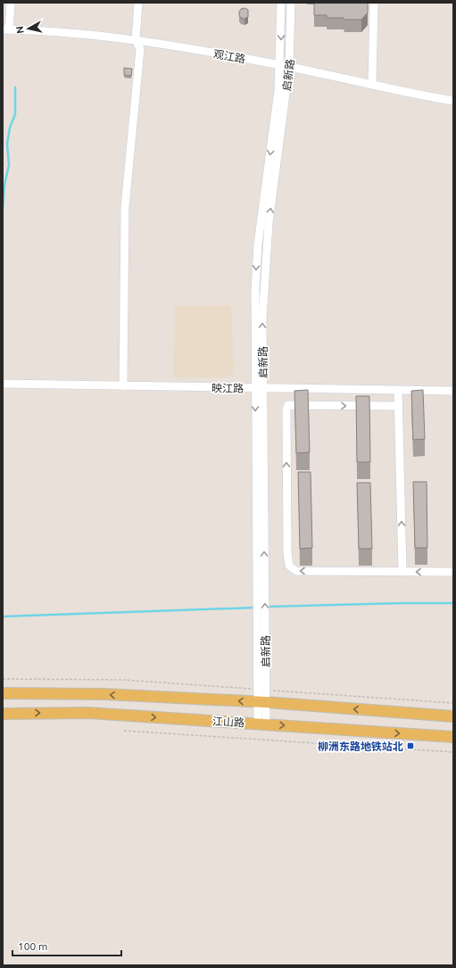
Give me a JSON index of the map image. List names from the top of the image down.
{
  "streets": {
    "main road": ["江山路"],
    "street": ["观江路", "启新路", "映江路"]
  },
  "crossings": [
    ["观江路", "启新路"],
    ["启新路", "映江路"],
    ["启新路", "江山路"]
  ],
  "places": {
    "transit": ["柳洲东路地铁站北"]
  },
  "scale_bar": "100 m",
  "north": "left"
}
